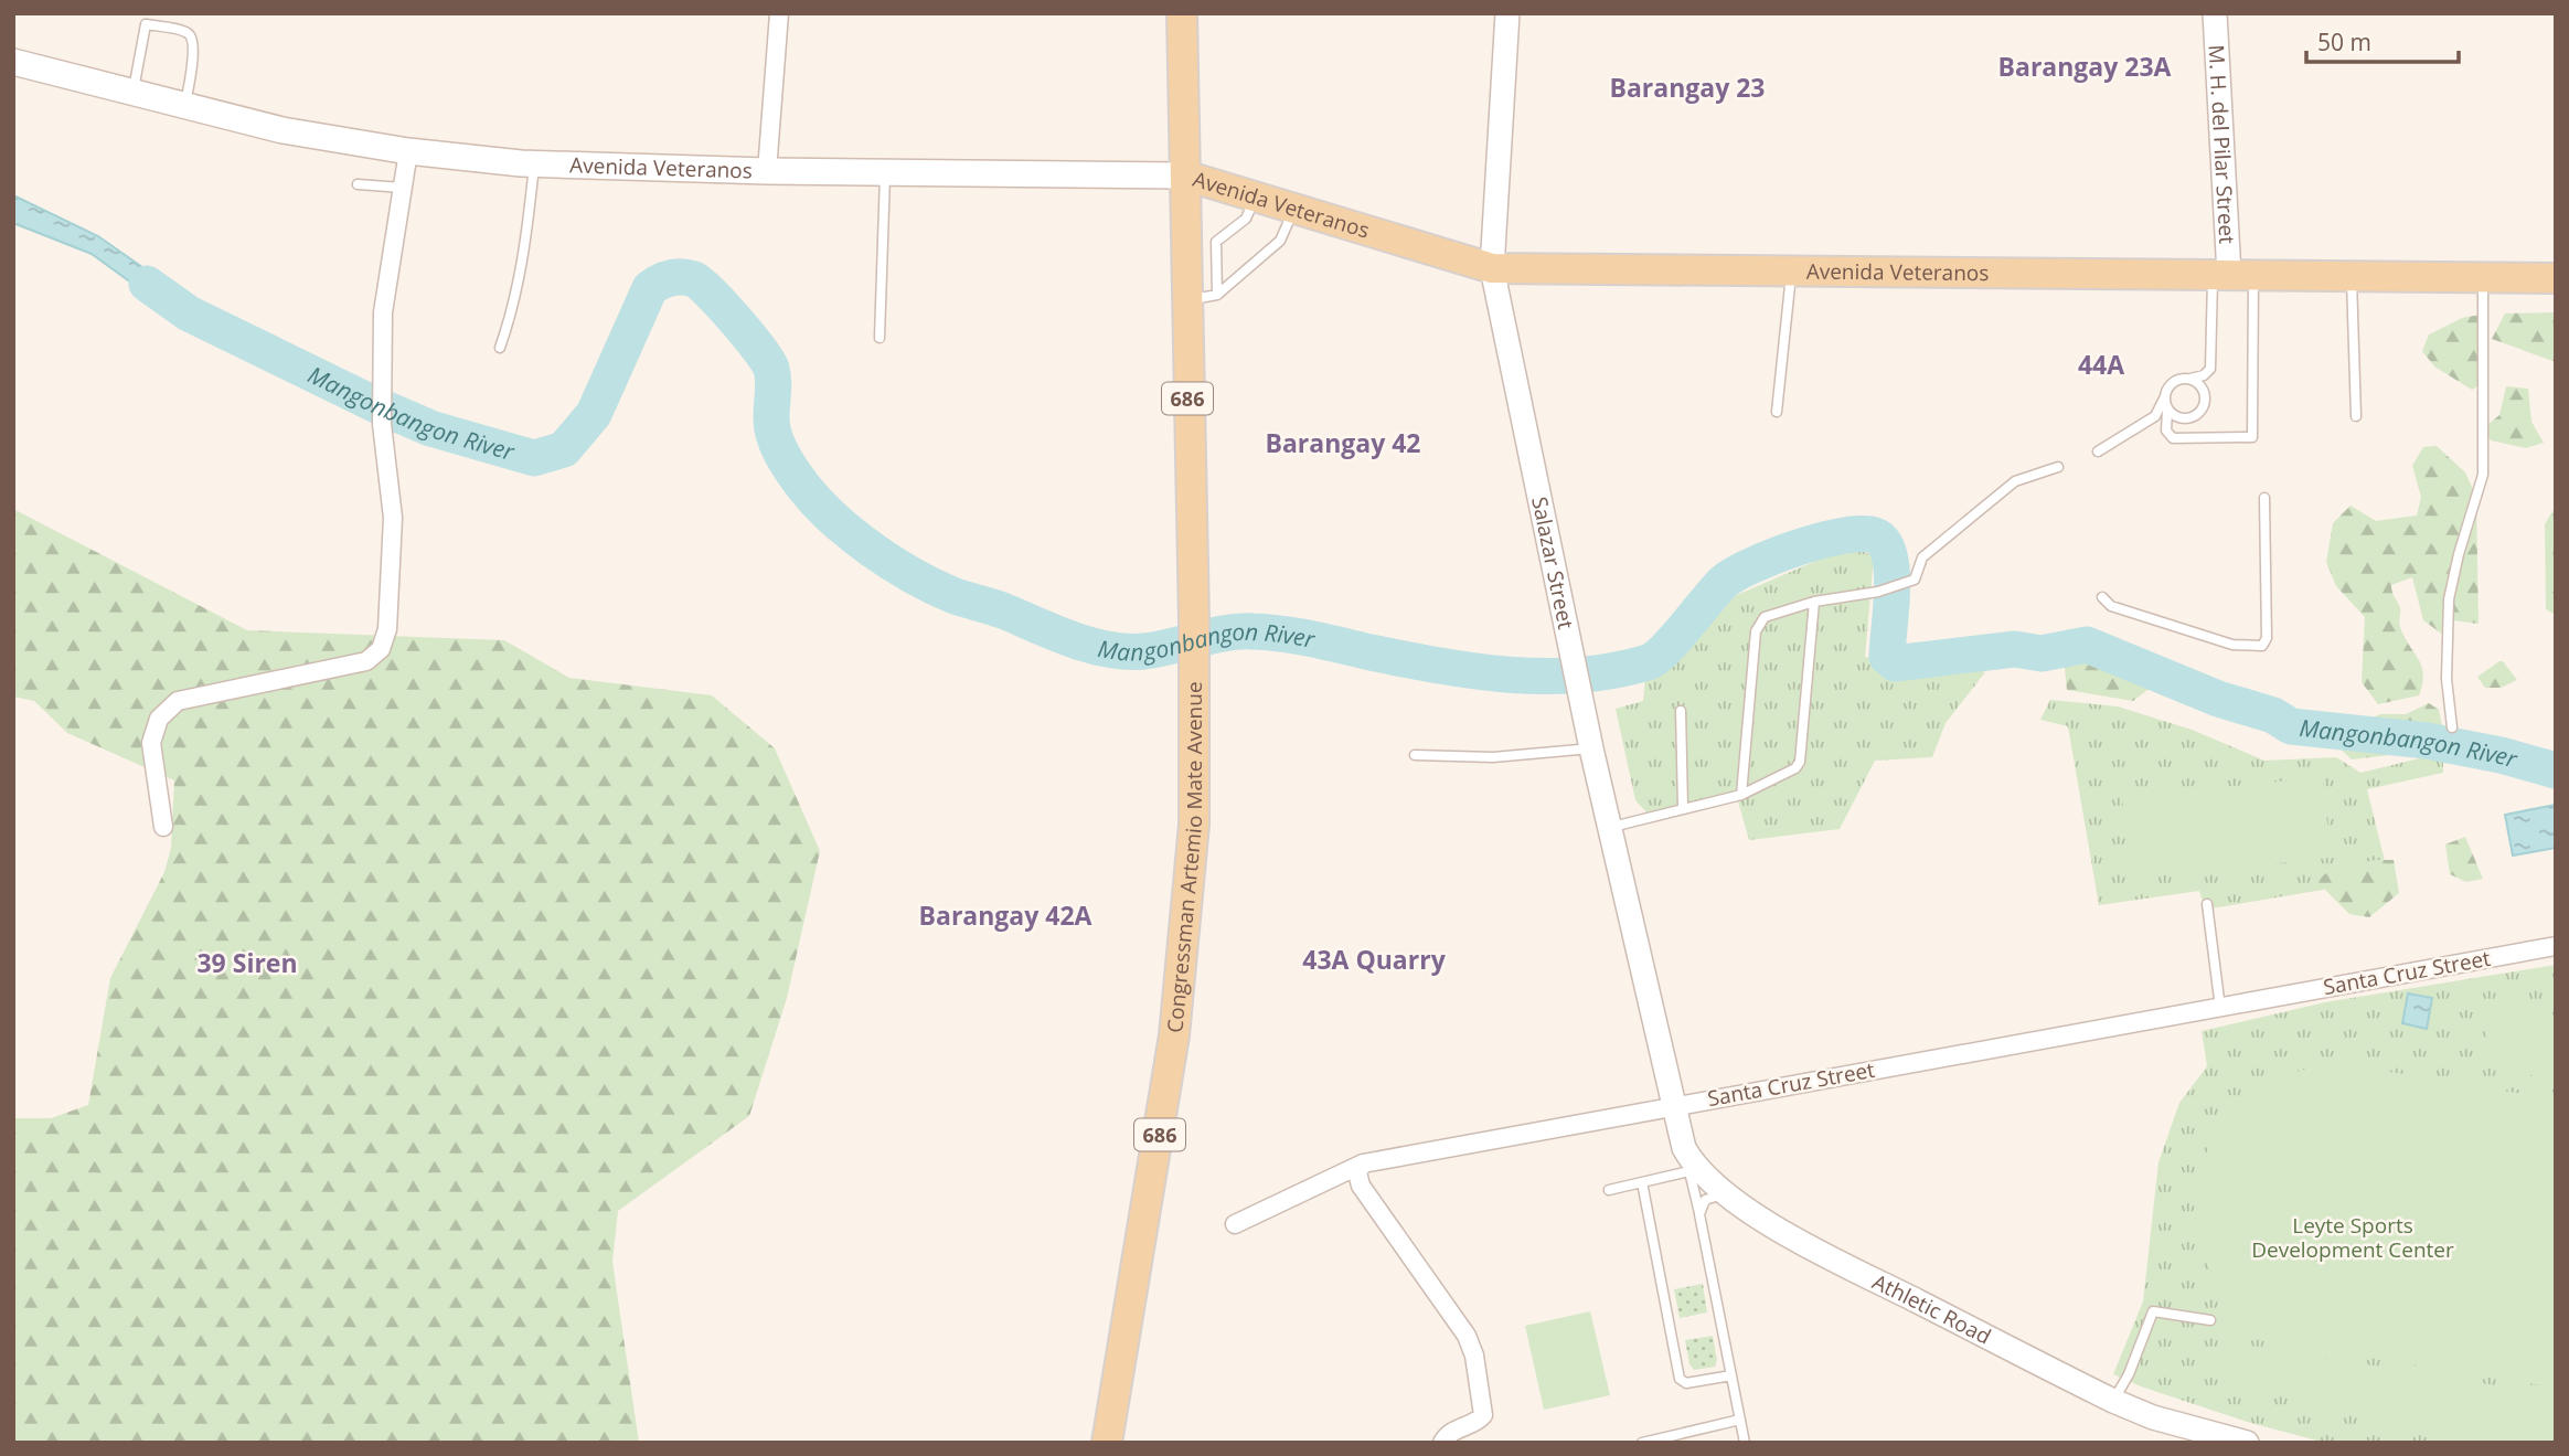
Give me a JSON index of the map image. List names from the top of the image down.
{
  "streets": {
    "main road": ["Avenida Veteranos", "686", "Congressman Artemio Mate Avenue"],
    "street": [
      "M. H. del Pilar Street",
      "Salazar Street",
      "Santa Cruz Street",
      "Athletic Road"
    ]
  },
  "crossings": [
    ["M. H. del Pilar Street", "Avenida Veteranos"],
    ["Avenida Veteranos", "686"],
    ["Avenida Veteranos", "Salazar Street"],
    ["Avenida Veteranos", "Congressman Artemio Mate Avenue"],
    ["686", "Congressman Artemio Mate Avenue"],
    ["Salazar Street", "Santa Cruz Street"],
    ["Salazar Street", "Athletic Road"],
    ["Santa Cruz Street", "Athletic Road"]
  ],
  "districts": [
    "Barangay 23A",
    "Barangay 23",
    "44A",
    "Barangay 42",
    "Barangay 42A",
    "43A Quarry",
    "39 Siren"
  ],
  "water": ["Mangonbangon River"],
  "parks": ["Leyte Sports Development Center"],
  "scale_bar": "50 m"
}
